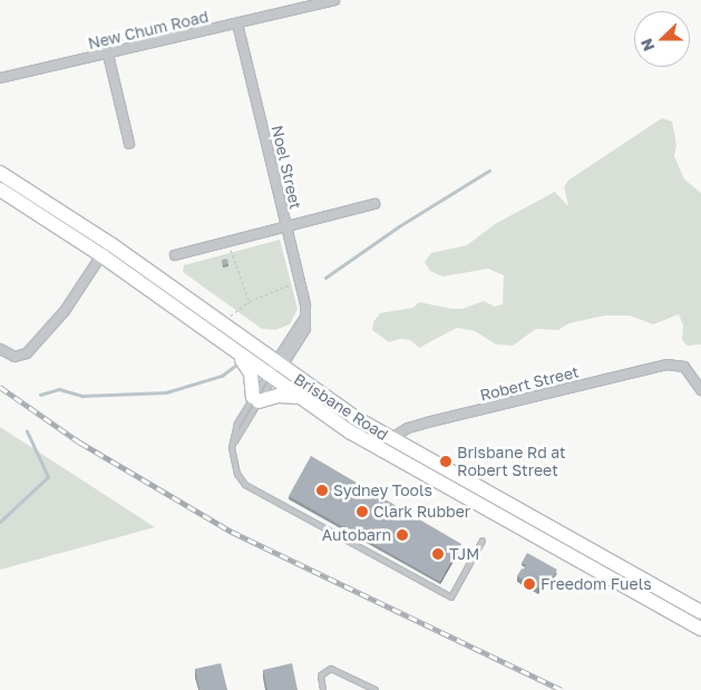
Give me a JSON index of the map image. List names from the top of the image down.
{
  "streets": {
    "main road": ["Brisbane Road"],
    "street": ["New Chum Road", "Noel Street", "Robert Street"]
  },
  "crossings": [
    ["New Chum Road", "Noel Street"],
    ["Noel Street", "Brisbane Road"],
    ["Robert Street", "Brisbane Road"]
  ],
  "places": [
    "Brisbane Rd at Robert Street",
    "Sydney Tools",
    "Clark Rubber",
    "Autobarn",
    "TJM",
    "Freedom Fuels"
  ],
  "north": "left"
}
